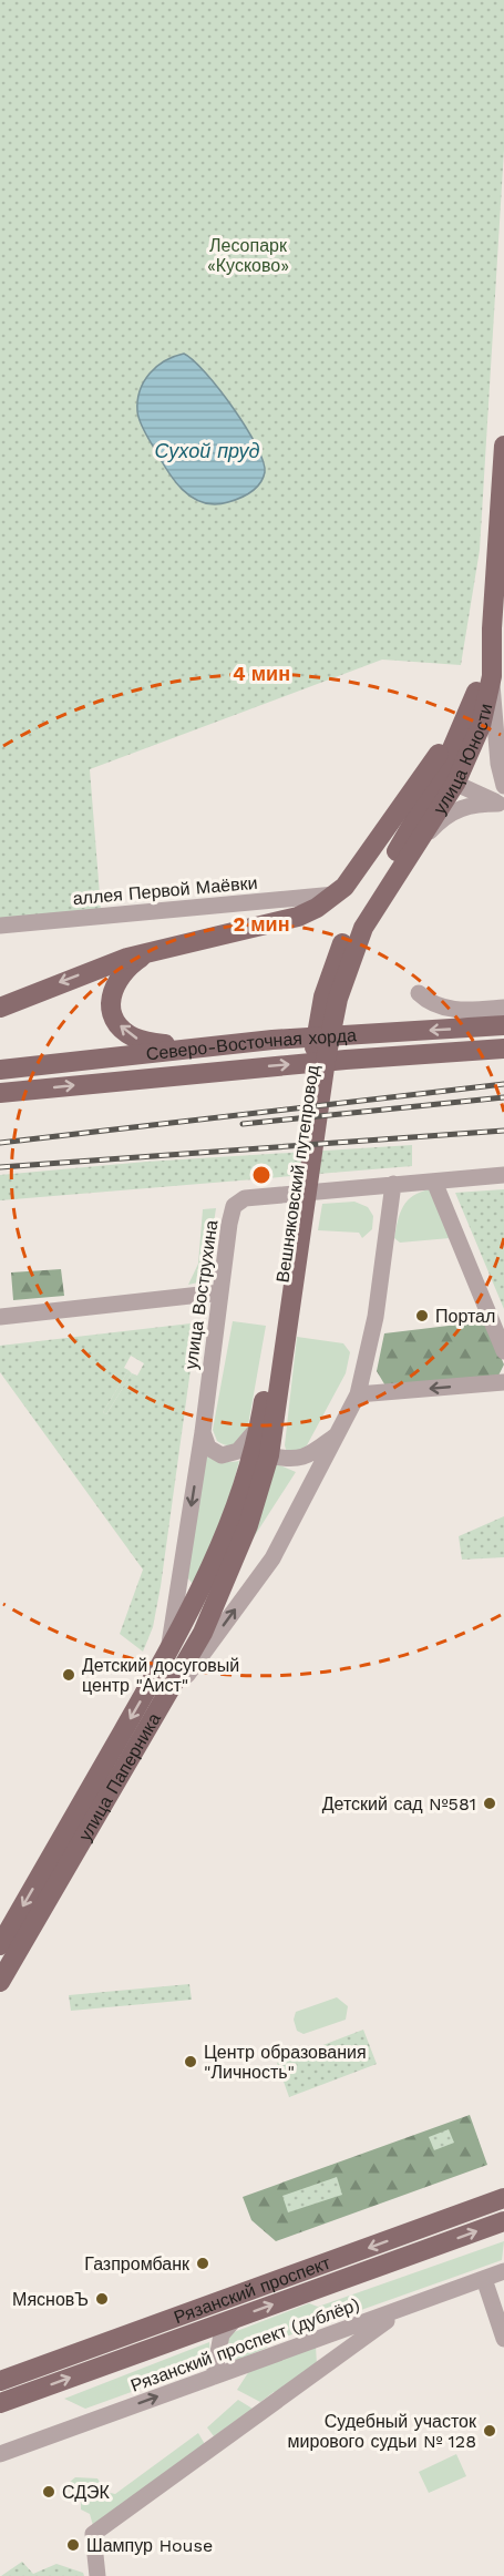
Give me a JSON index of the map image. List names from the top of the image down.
{
  "streets": {
    "main road": [
      "улица Юности",
      "Северо-Восточная хорда",
      "Вешняковский путепровод",
      "улица Паперника",
      "Рязанский проспект"
    ],
    "street": ["аллея Первой Маёвки", "улица Вострухина", "Рязанский проспект (дублёр)"]
  },
  "crossings": [
    ["улица Юности", "Вешняковский путепровод"],
    ["Вешняковский путепровод", "улица Паперника"],
    ["улица Вострухина", "улица Паперника"]
  ],
  "one_way": ["Рязанский проспект (дублёр)"],
  "water": ["Сухой пруд"],
  "parks": ["Лесопарк «Кусково»"],
  "places": [
    "Портал",
    "Детский досуговый центр \"Аист\"",
    "Детский сад №581",
    "Центр образования \"Личность\"",
    "Газпромбанк",
    "МясновЪ",
    "Судебный участок мирового судьи № 128",
    "СДЭК",
    "Шампур House"
  ],
  "rings": ["4 мин", "2 мин"]
}
